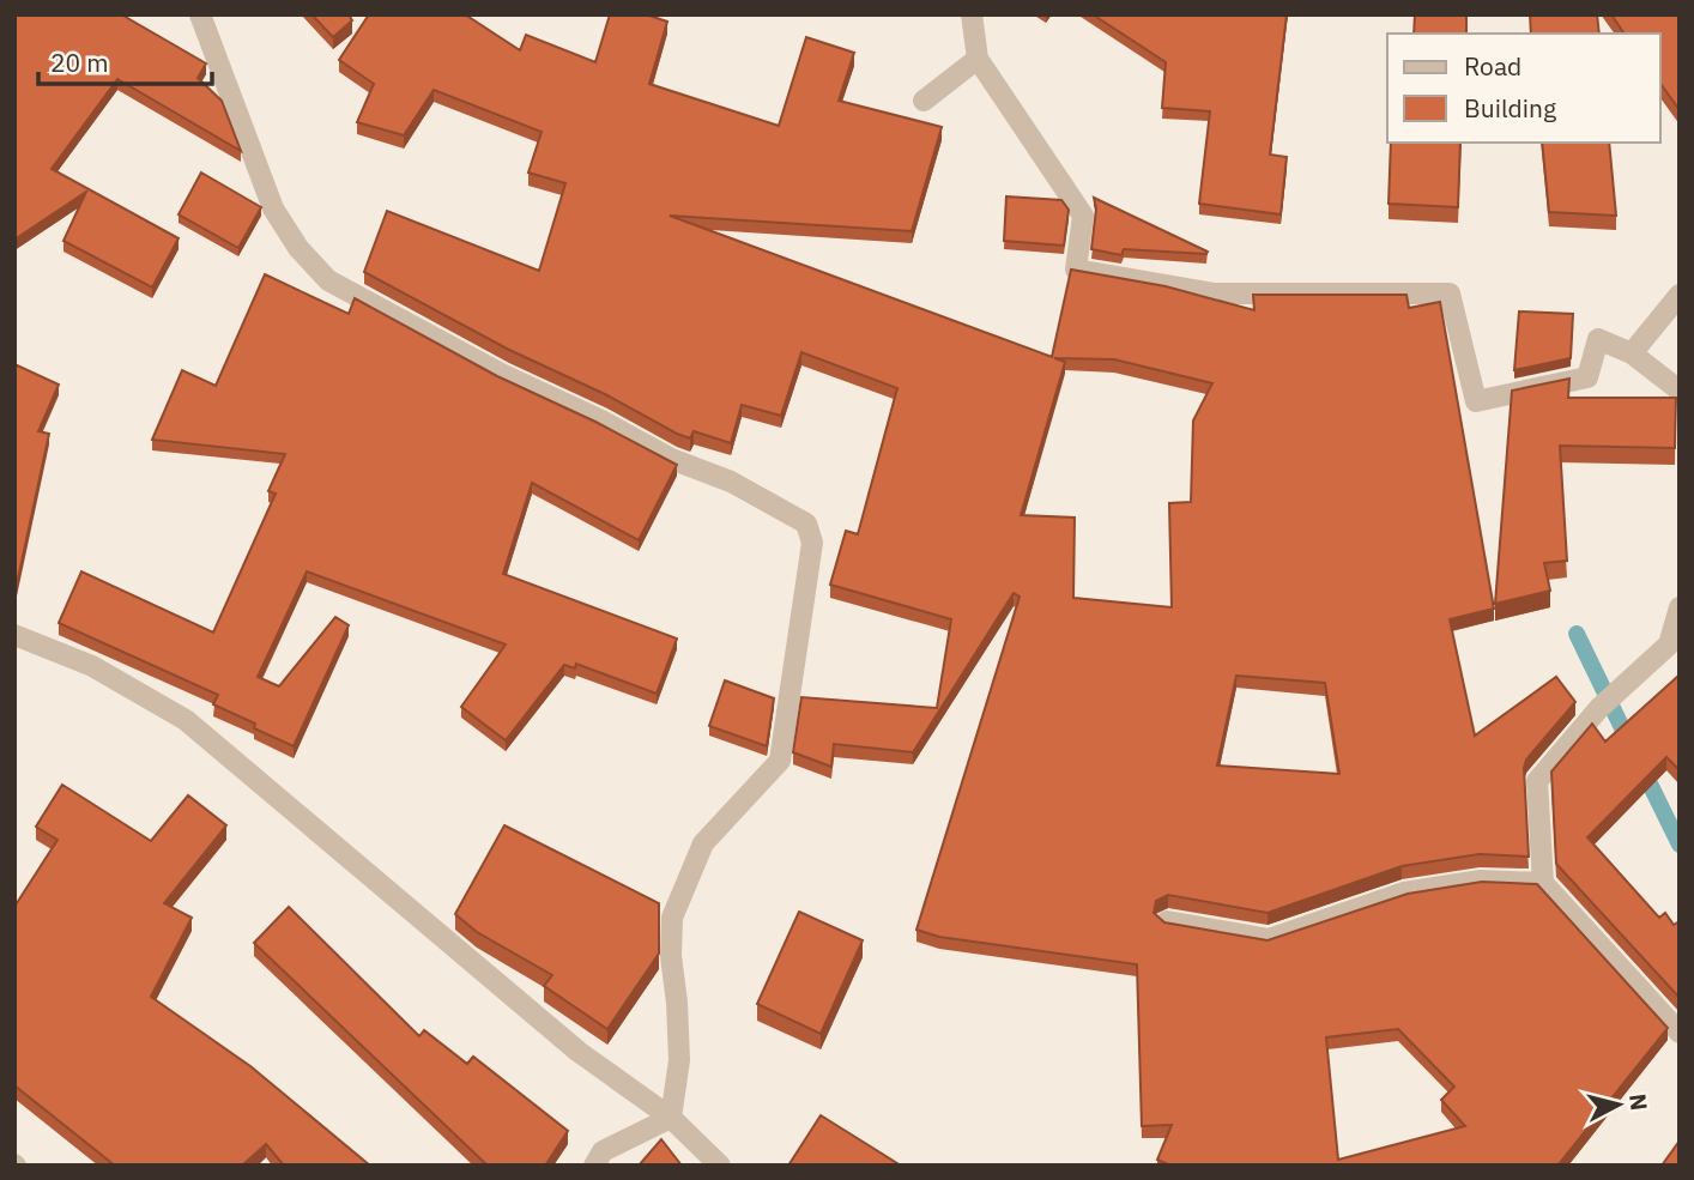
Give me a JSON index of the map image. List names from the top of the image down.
{
  "legend": ["Road", "Building"],
  "scale_bar": "20 m",
  "north": "right"
}
